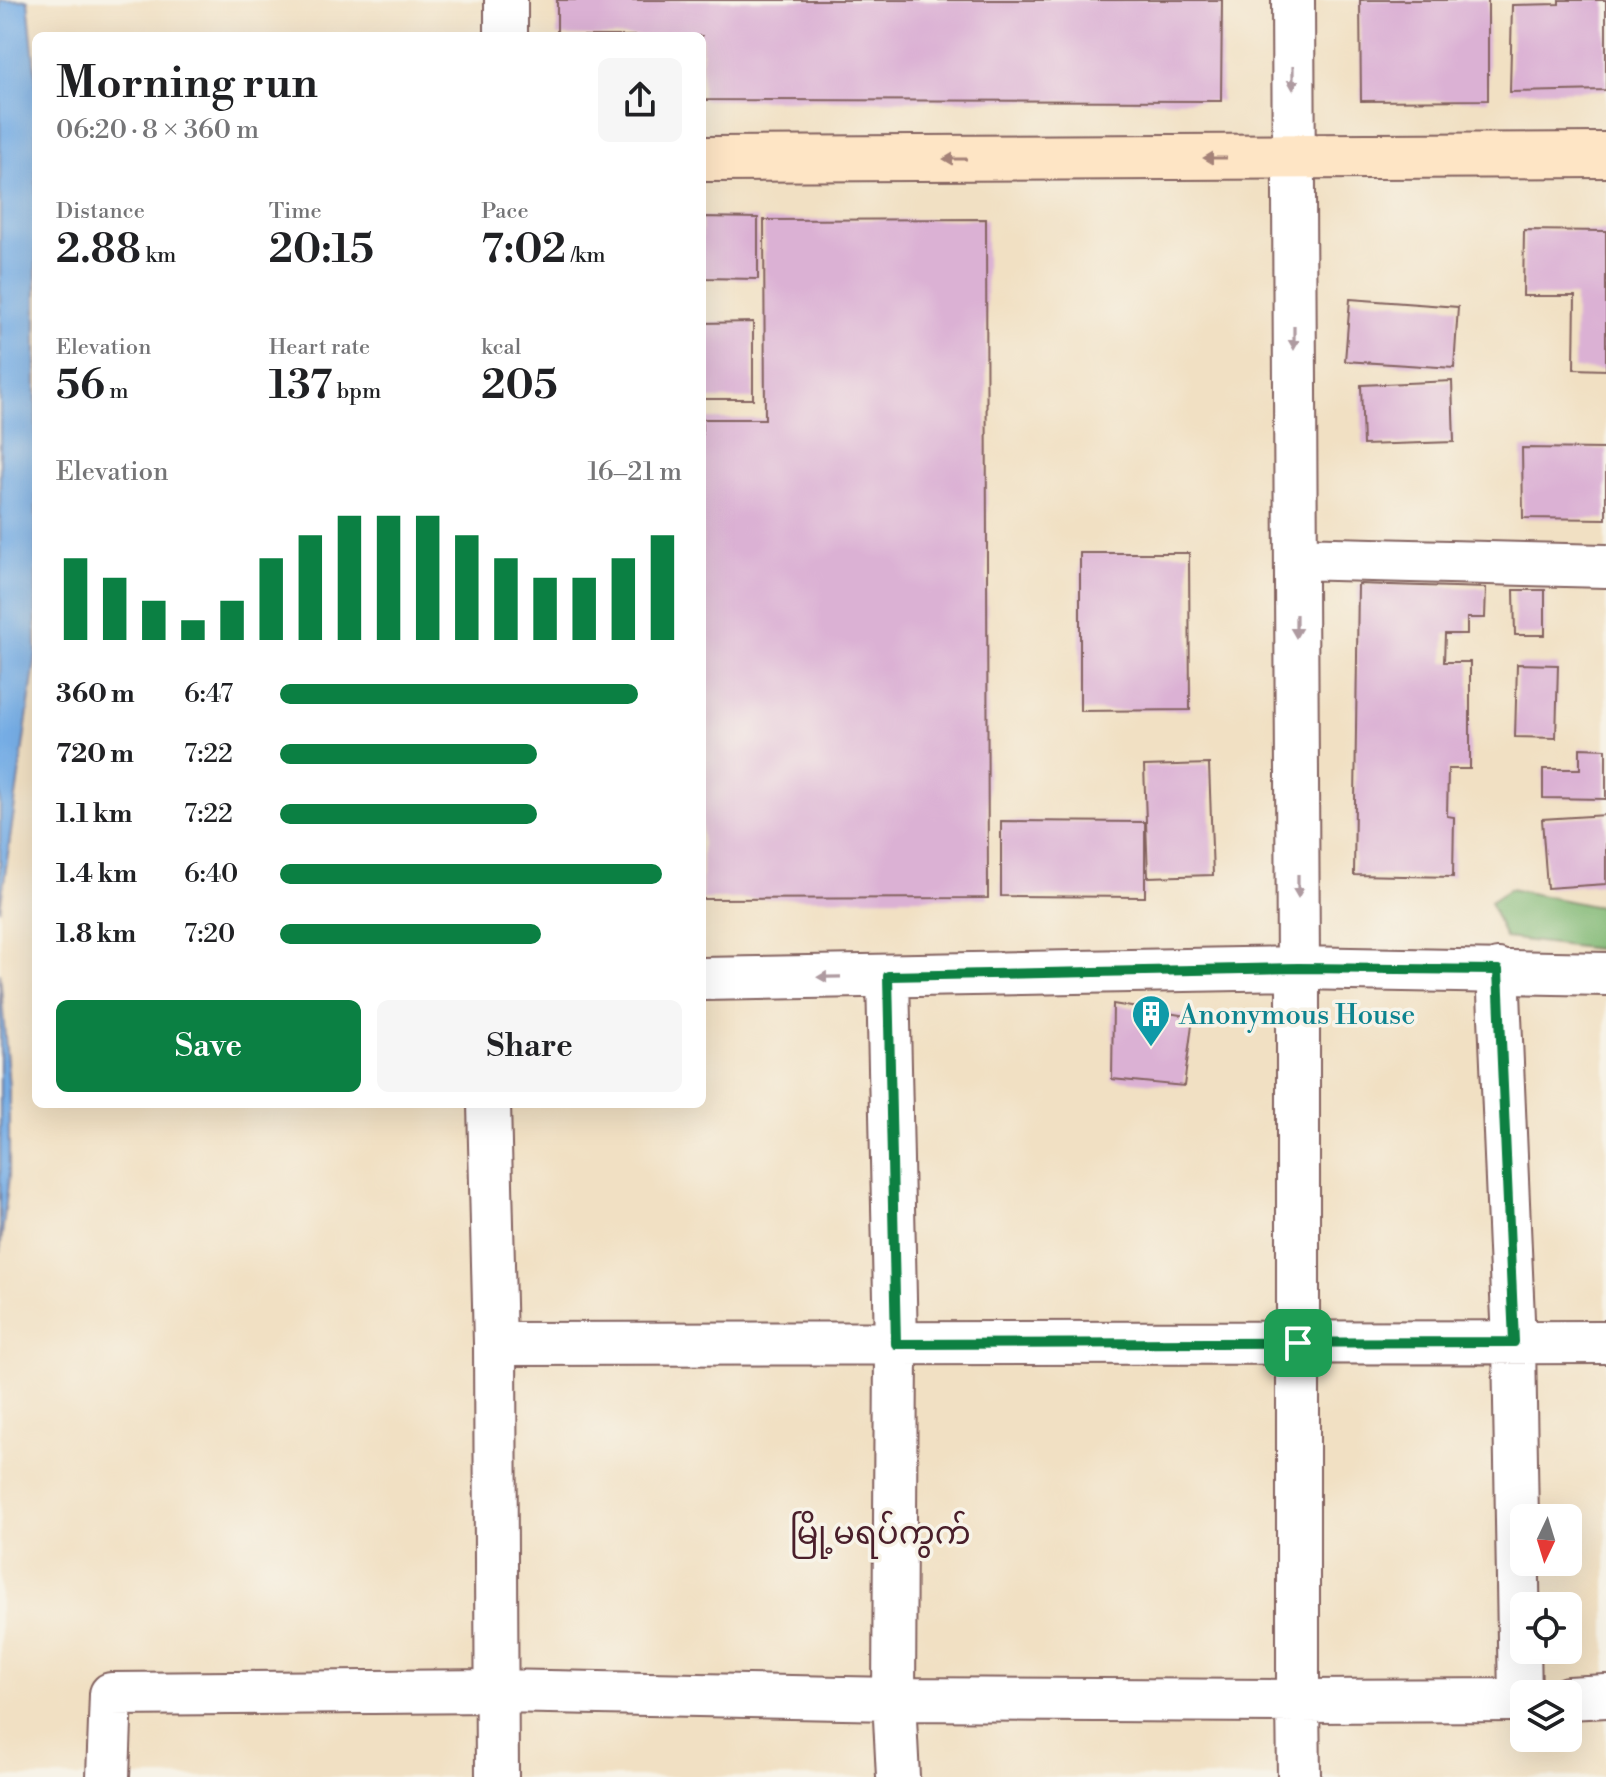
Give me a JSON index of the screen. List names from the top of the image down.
{
  "districts": ["မြို့မရပ်ကွက်"],
  "places": {
    "building": ["Anonymous House"]
  },
  "north": "bottom",
  "page": {
    "heading": ["Morning run", "06:20 · 8 × 360 m"],
    "stats": [
      ["Distance", "2.88 km"],
      ["Time", "20:15"],
      ["Pace", "7:02 /km"],
      ["Elevation", "56 m"],
      ["Heart rate", "137 bpm"],
      ["kcal", "205"]
    ],
    "chart": ["Elevation", "16–21 m"],
    "list": [
      {
        "name": "360 m",
        "note": "6:47"
      },
      {
        "name": "720 m",
        "note": "7:22"
      },
      {
        "name": "1.1 km",
        "note": "7:22"
      },
      {
        "name": "1.4 km",
        "note": "6:40"
      },
      {
        "name": "1.8 km",
        "note": "7:20"
      }
    ],
    "buttons": ["Save", "Share"]
  }
}
